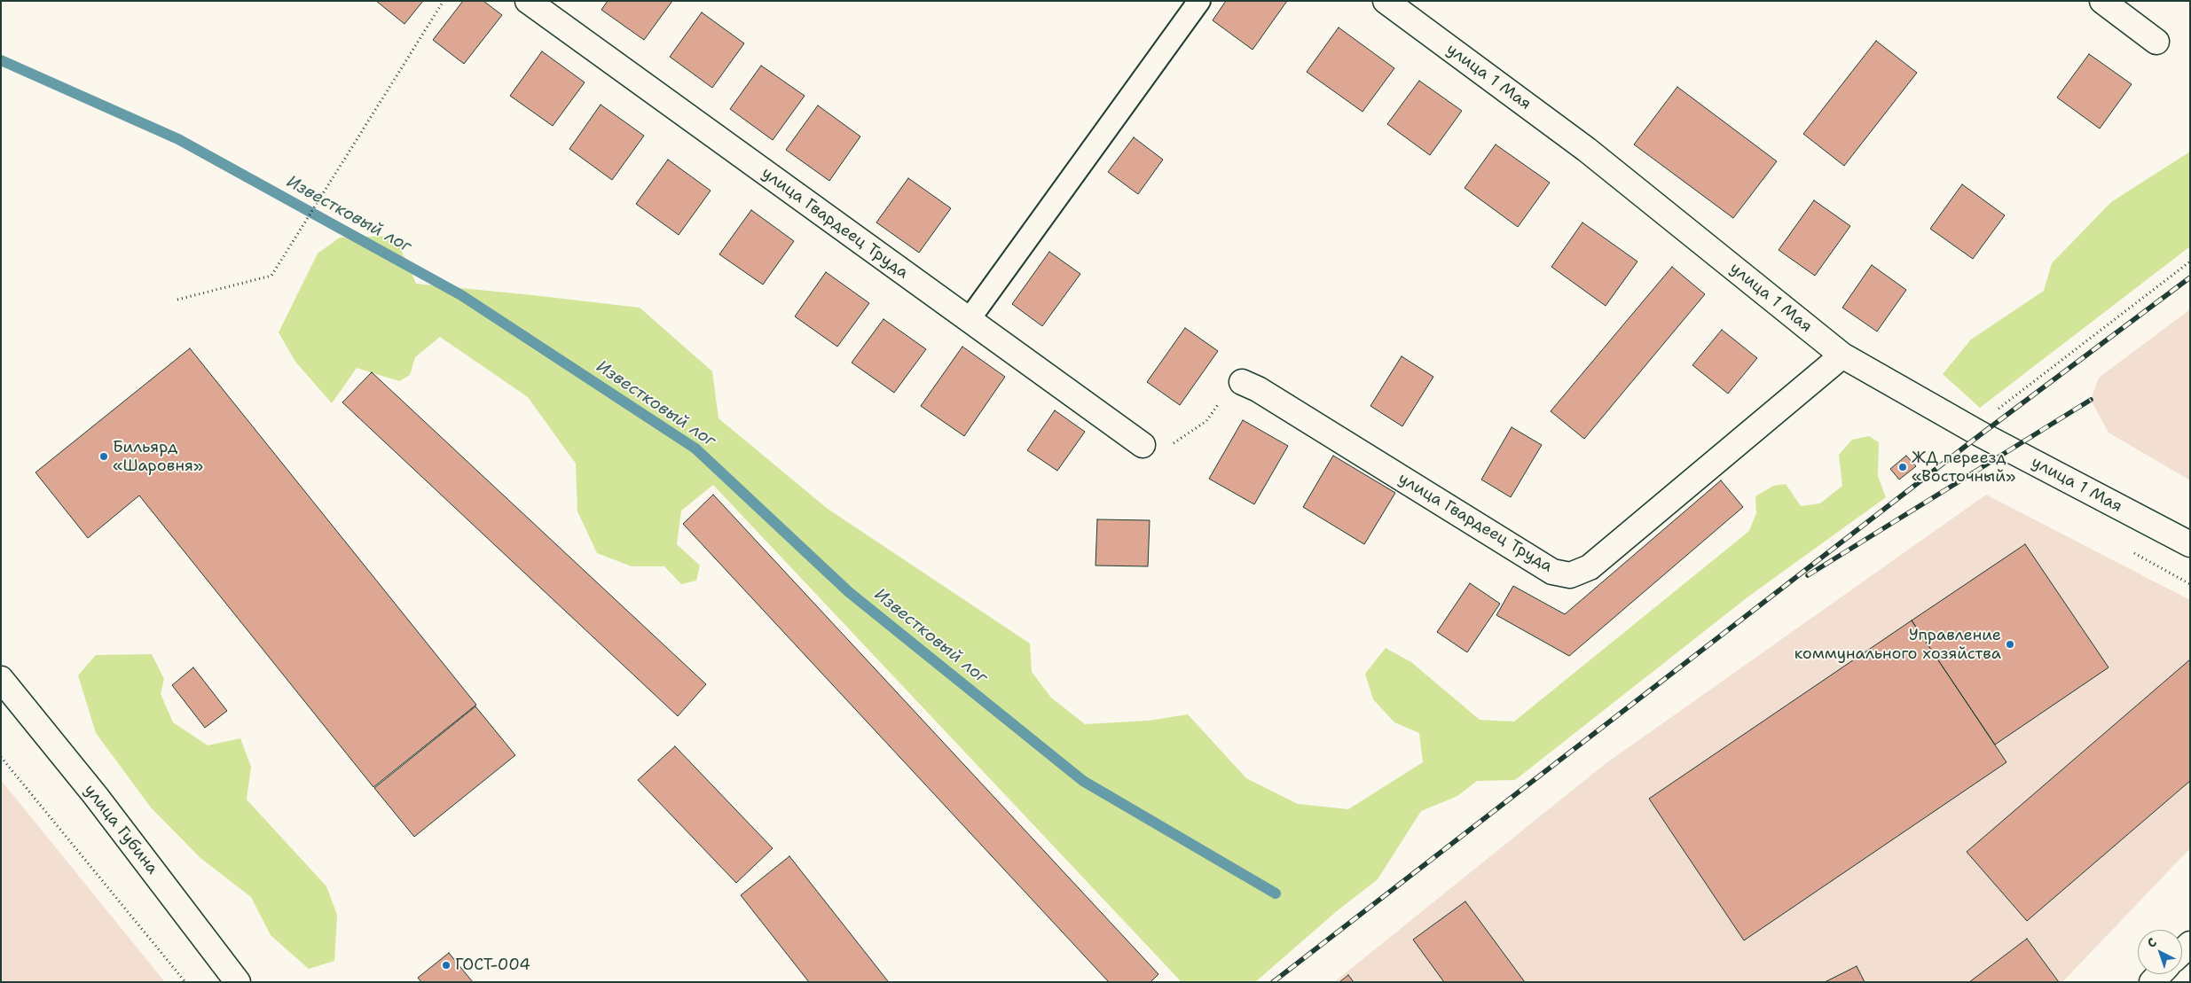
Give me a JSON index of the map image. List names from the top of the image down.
{
  "streets": {
    "street": ["улица 1 Мая", "улица Гвардеец Труда", "улица Губина"]
  },
  "crossings": [
    ["улица 1 Мая", "улица Гвардеец Труда"]
  ],
  "water": ["Известковый лог"],
  "places": [
    "Бильярд «Шаровня»",
    "ЖД переезд «Восточный»",
    "Управление коммунального хозяйства",
    "ГОСТ-004"
  ],
  "north": "top left"
}
